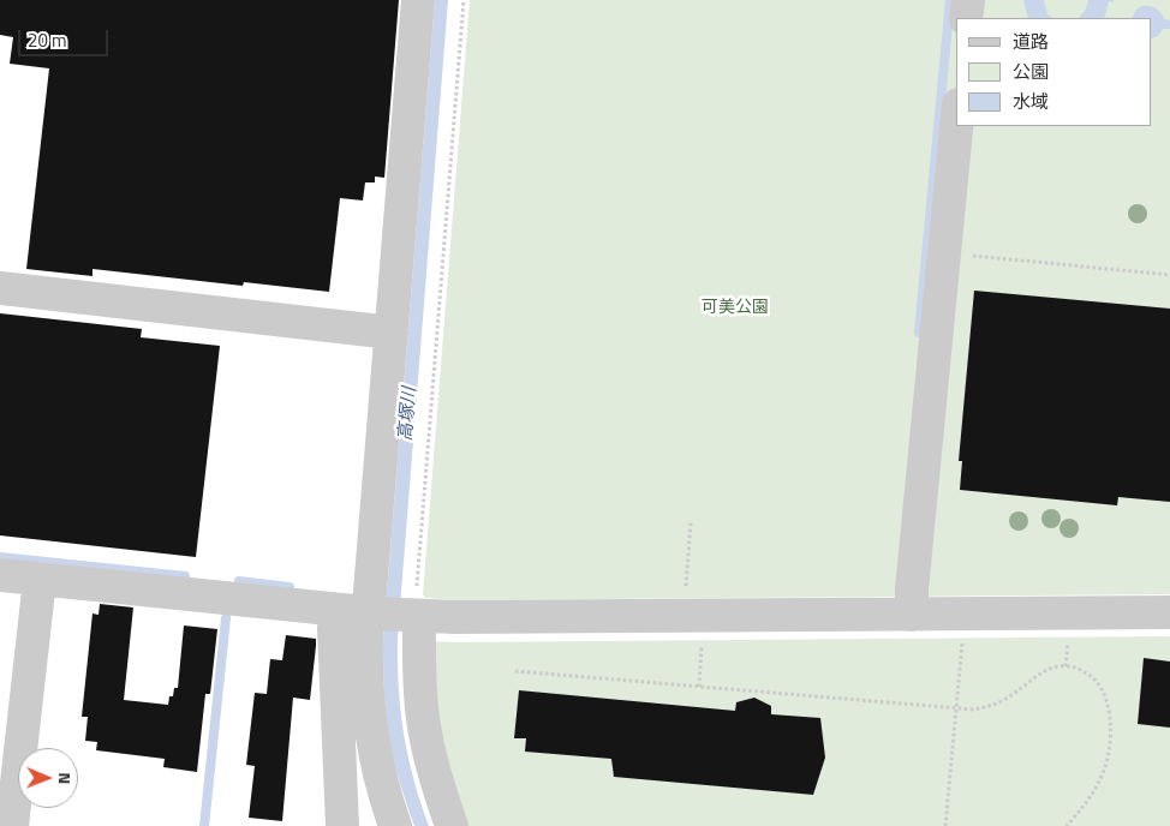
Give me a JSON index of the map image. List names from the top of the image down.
{
  "water": ["高塚川"],
  "parks": ["可美公園"],
  "legend": ["道路", "公園", "水域"],
  "scale_bar": "20 m",
  "north": "right"
}
